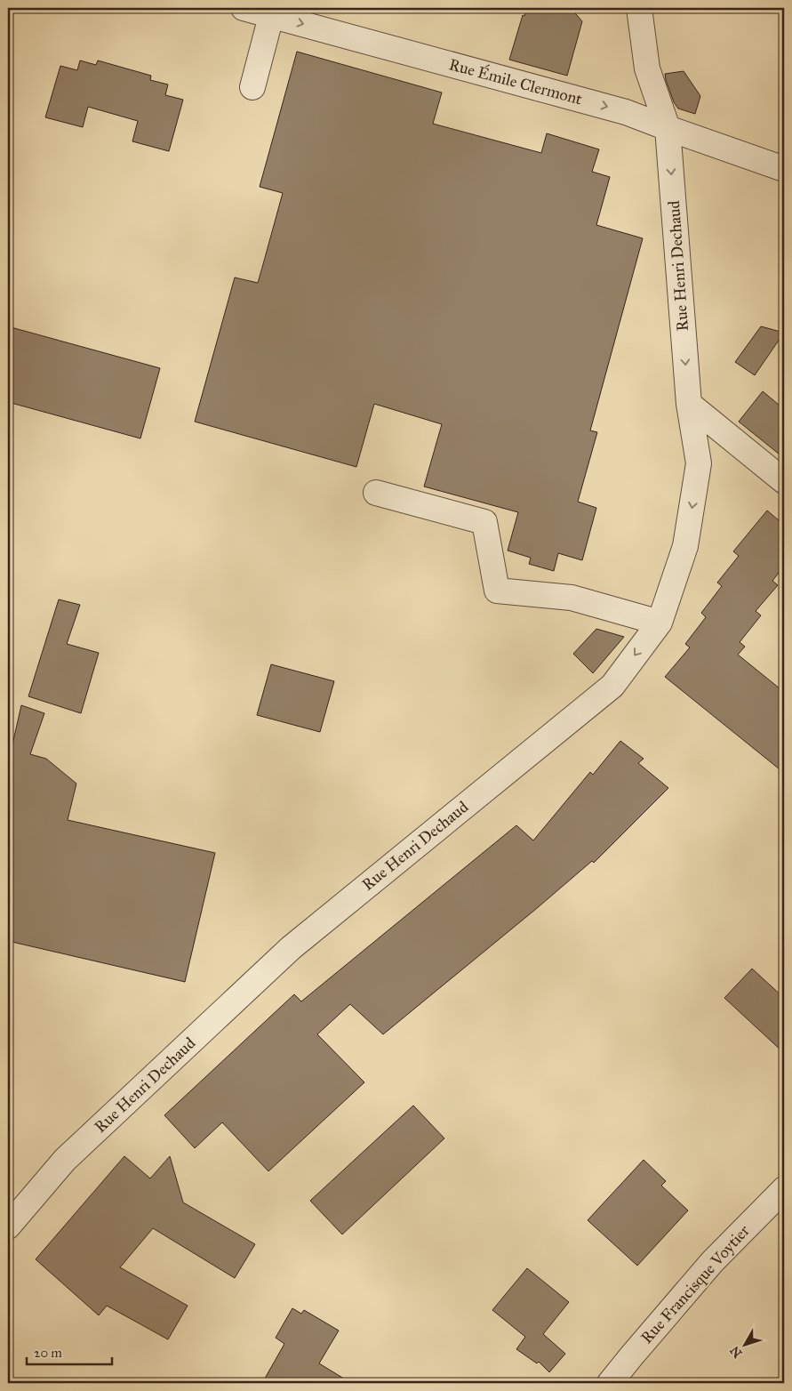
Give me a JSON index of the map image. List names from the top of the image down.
{
  "streets": {
    "street": ["Rue Émile Clermont", "Rue Henri Dechaud", "Rue Francisque Voytier"]
  },
  "crossings": [
    ["Rue Émile Clermont", "Rue Henri Dechaud"]
  ],
  "one_way": ["Rue Émile Clermont", "Rue Henri Dechaud"],
  "scale_bar": "20 m",
  "north": "bottom left"
}
